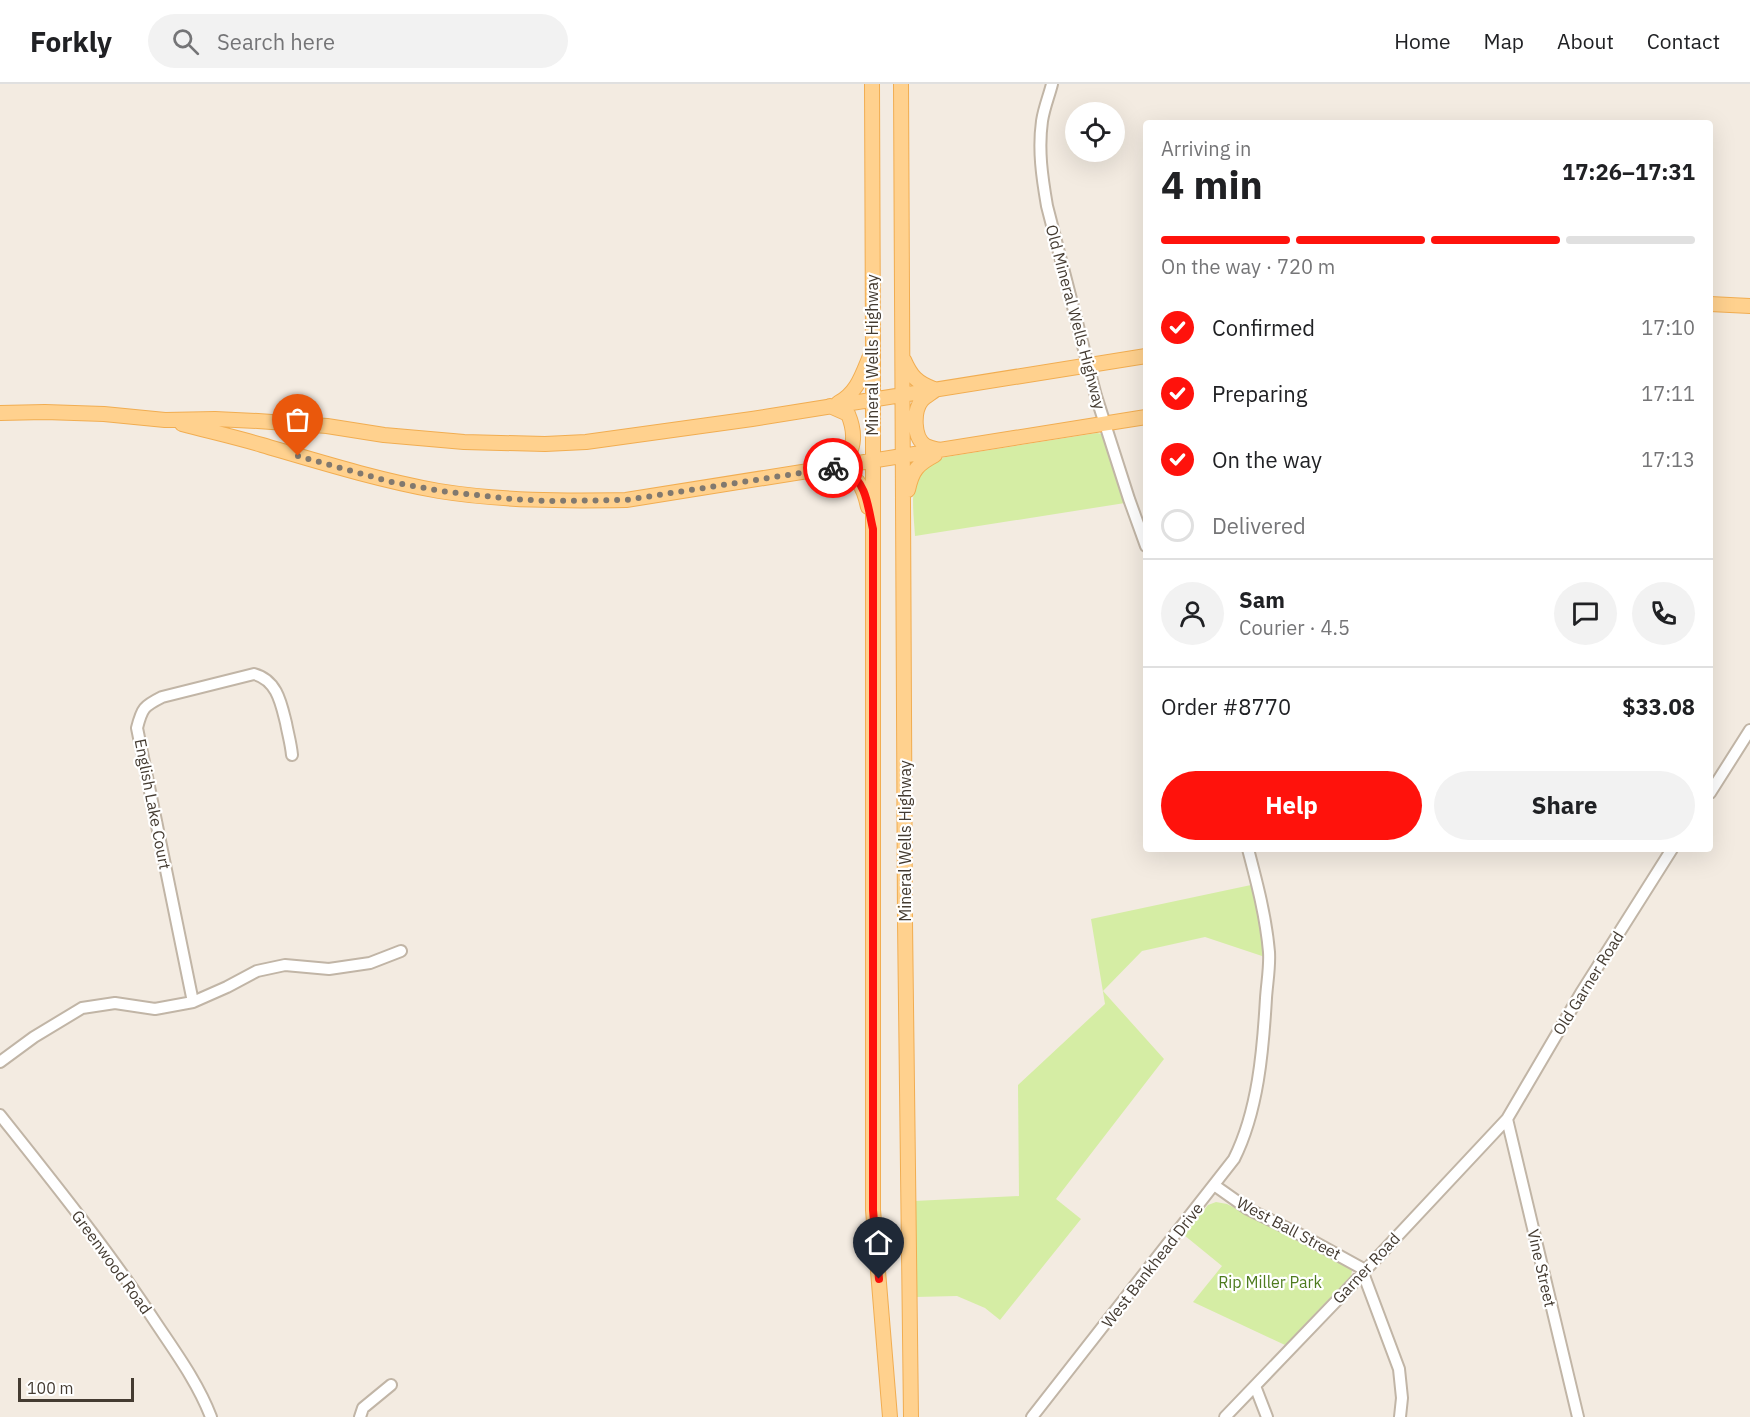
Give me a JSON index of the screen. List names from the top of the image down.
{
  "streets": {
    "main road": ["Mineral Wells Highway"],
    "street": [
      "Old Mineral Wells Highway",
      "English Lake Court",
      "Old Garner Road",
      "West Ball Street",
      "Greenwood Road",
      "West Bankhead Drive",
      "Garner Road",
      "Vine Street"
    ]
  },
  "crossings": [
    ["Old Garner Road", "Garner Road"],
    ["Old Garner Road", "Vine Street"],
    ["West Ball Street", "West Bankhead Drive"],
    ["West Ball Street", "Garner Road"],
    ["Garner Road", "Vine Street"]
  ],
  "parks": ["Rip Miller Park"],
  "scale_bar": "100 m",
  "page": {
    "header": "Forkly",
    "search": "Search here",
    "nav": [
      "Home",
      "Map",
      "About",
      "Contact"
    ],
    "heading": ["4 min", "Arriving in", "17:26–17:31"],
    "panel": [
      "Sam",
      "Courier · 4.5",
      "Order #8770",
      "$33.08"
    ],
    "bar": "On the way · 720 m",
    "list": [
      ["Confirmed", "17:10"],
      ["Preparing", "17:11"],
      ["On the way", "17:13"],
      "Delivered"
    ],
    "buttons": ["Help", "Share"],
    "scale": "100 m"
  }
}
